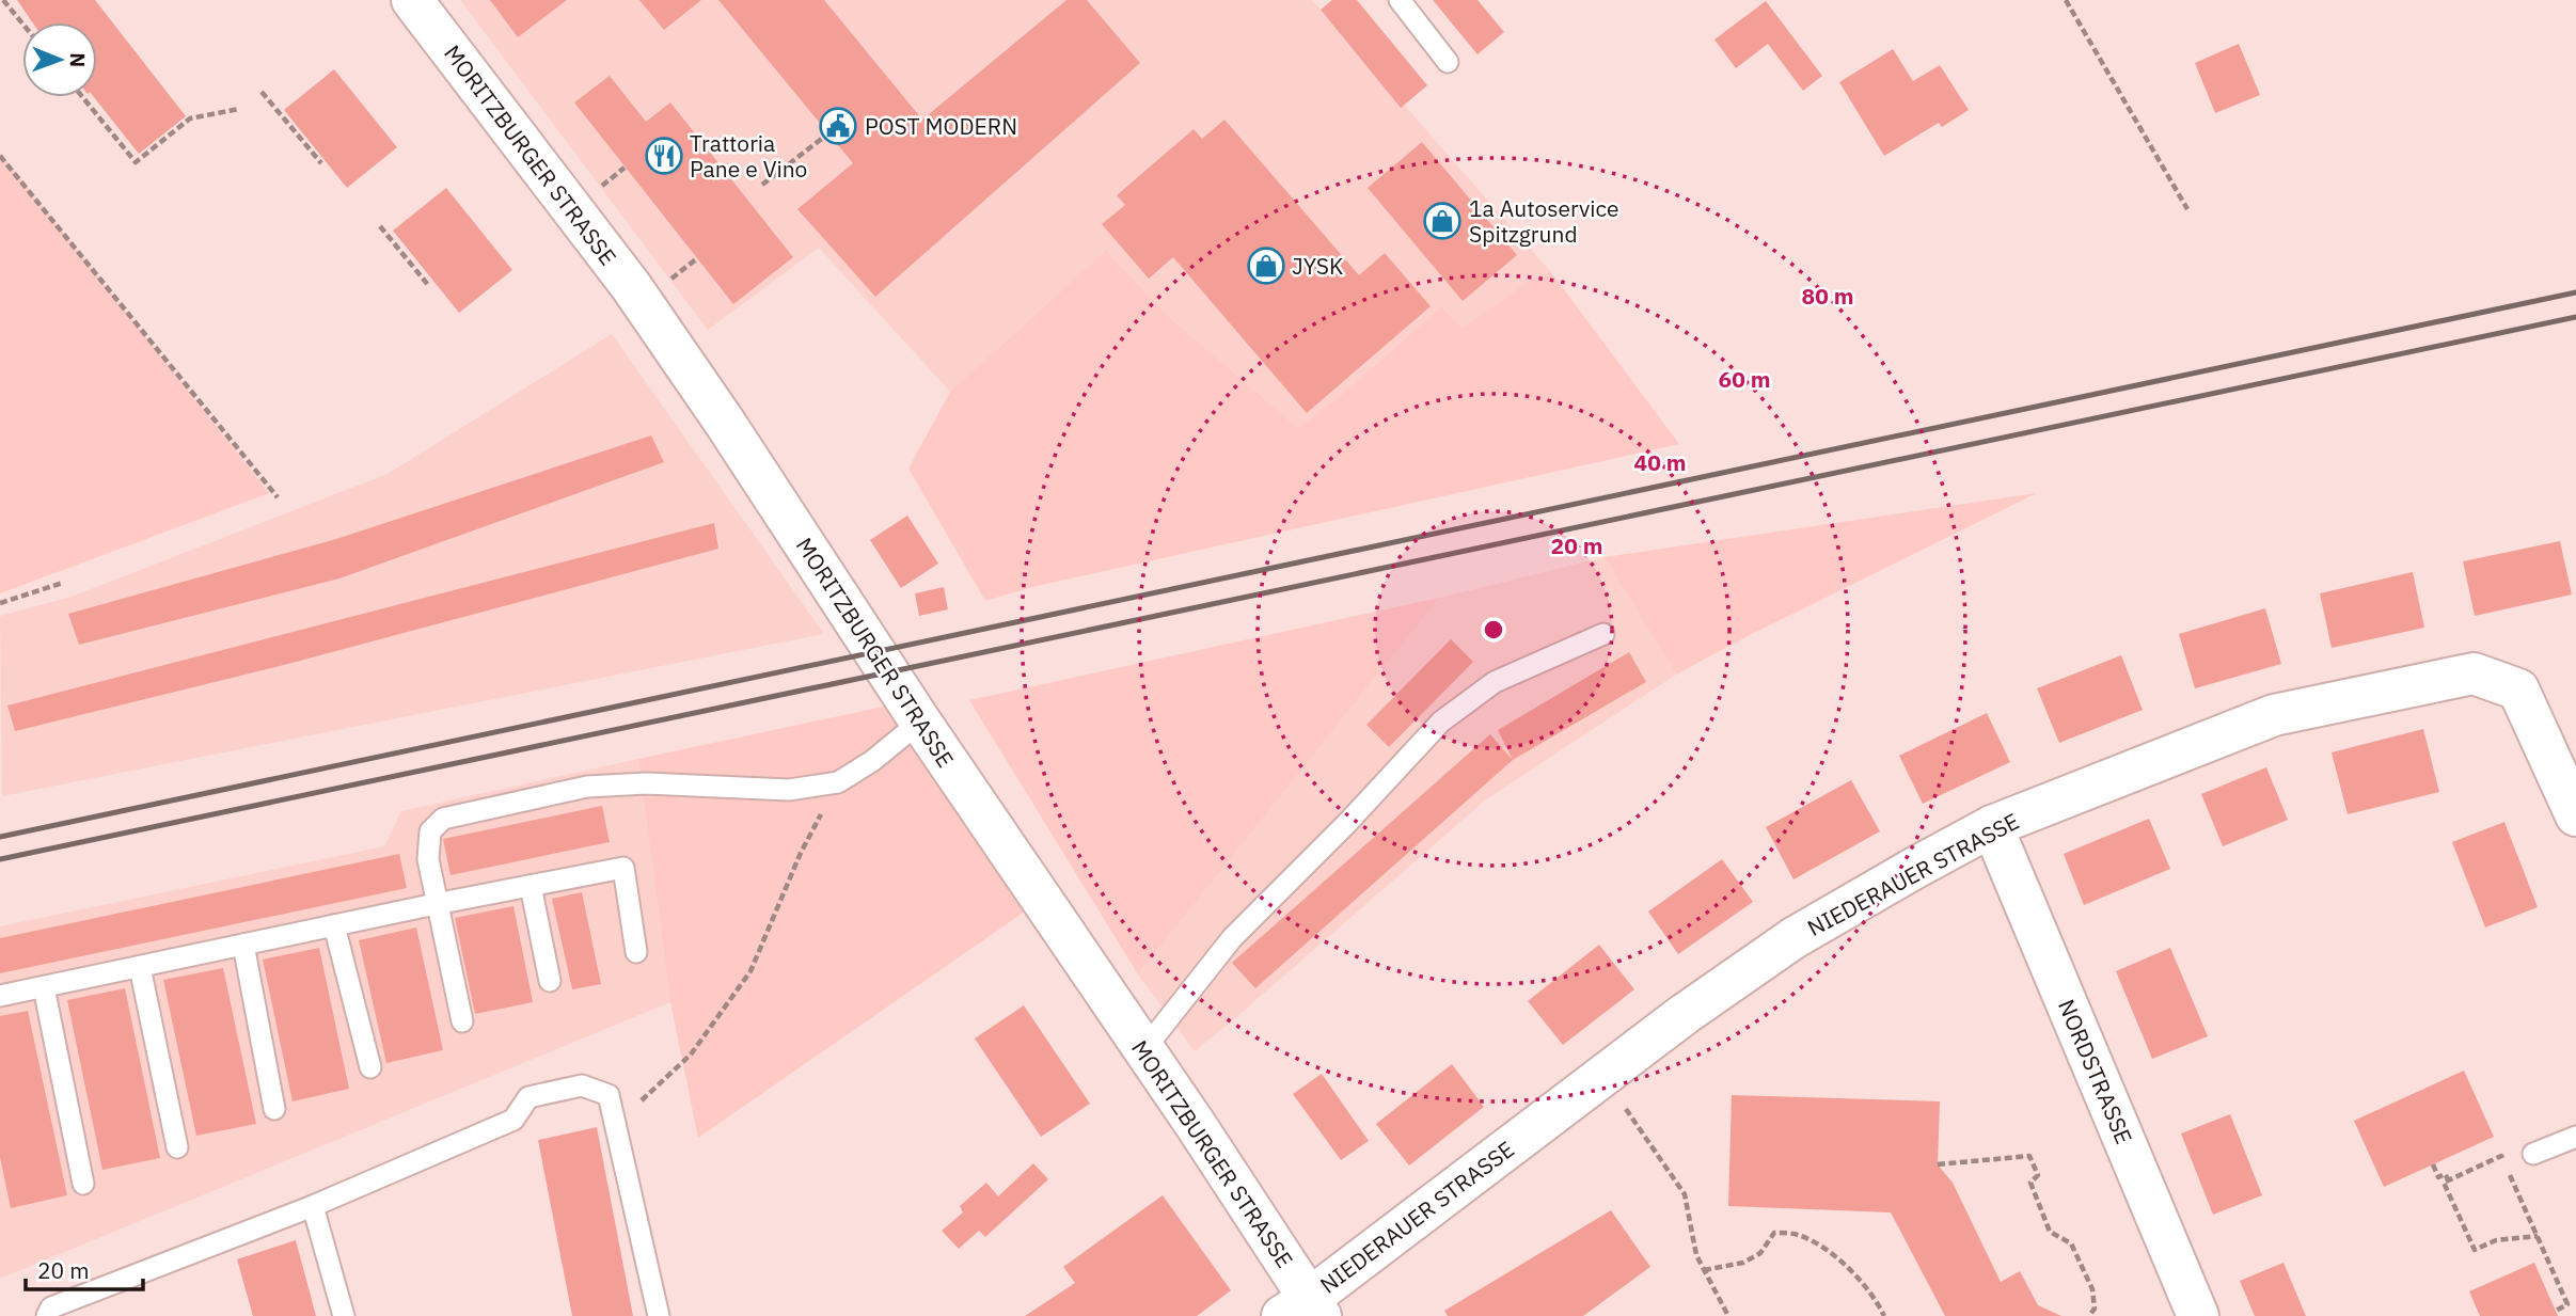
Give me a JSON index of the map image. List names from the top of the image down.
{
  "streets": {
    "street": ["MORITZBURGER STRASSE", "NIEDERAUER STRASSE", "NORDSTRASSE"]
  },
  "crossings": [
    ["MORITZBURGER STRASSE", "NIEDERAUER STRASSE"],
    ["NIEDERAUER STRASSE", "NORDSTRASSE"]
  ],
  "places": {
    "public building": ["POST MODERN"],
    "restaurant": ["Trattoria Pane e Vino"],
    "shop": ["1a Autoservice Spitzgrund", "JYSK"]
  },
  "scale_bar": "20 m",
  "north": "right",
  "rings": [
    "80 m",
    "60 m",
    "40 m",
    "20 m"
  ]
}
